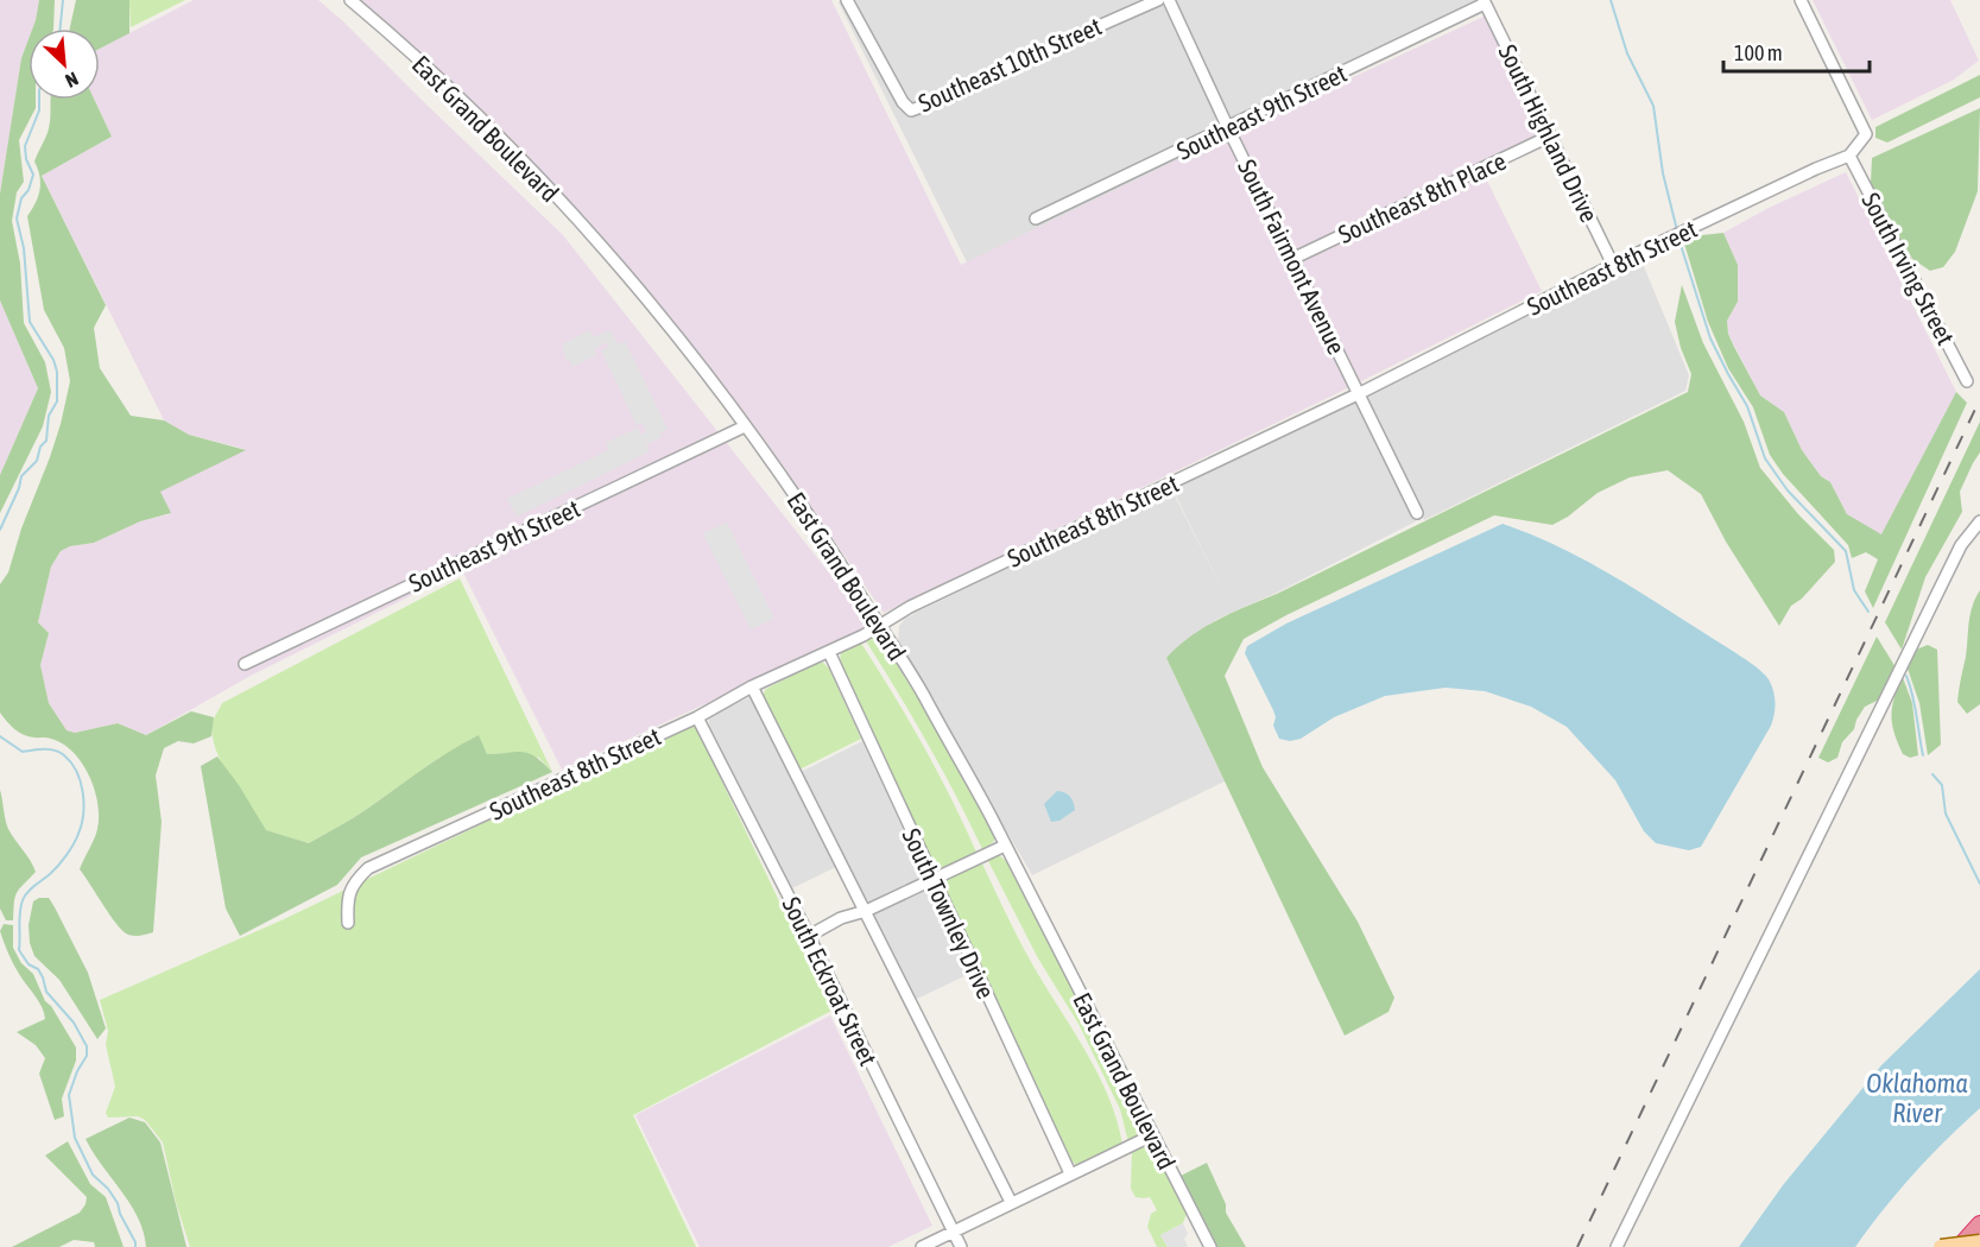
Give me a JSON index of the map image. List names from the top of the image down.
{
  "streets": {
    "street": [
      "Southeast 10th Street",
      "Southeast 9th Street",
      "East Grand Boulevard",
      "South Highland Drive",
      "Southeast 8th Place",
      "South Fairmont Avenue",
      "Southeast 8th Street",
      "South Irving Street",
      "South Townley Drive",
      "South Eckroat Street"
    ]
  },
  "crossings": [
    ["Southeast 9th Street", "East Grand Boulevard"],
    ["Southeast 9th Street", "South Highland Drive"],
    ["Southeast 9th Street", "South Fairmont Avenue"],
    ["East Grand Boulevard", "Southeast 8th Street"],
    ["South Highland Drive", "Southeast 8th Place"],
    ["South Highland Drive", "Southeast 8th Street"],
    ["Southeast 8th Place", "South Fairmont Avenue"],
    ["South Fairmont Avenue", "Southeast 8th Street"],
    ["Southeast 8th Street", "South Irving Street"],
    ["Southeast 8th Street", "South Townley Drive"],
    ["Southeast 8th Street", "South Eckroat Street"]
  ],
  "water": ["Oklahoma River"],
  "scale_bar": "100 m",
  "north": "bottom right"
}
